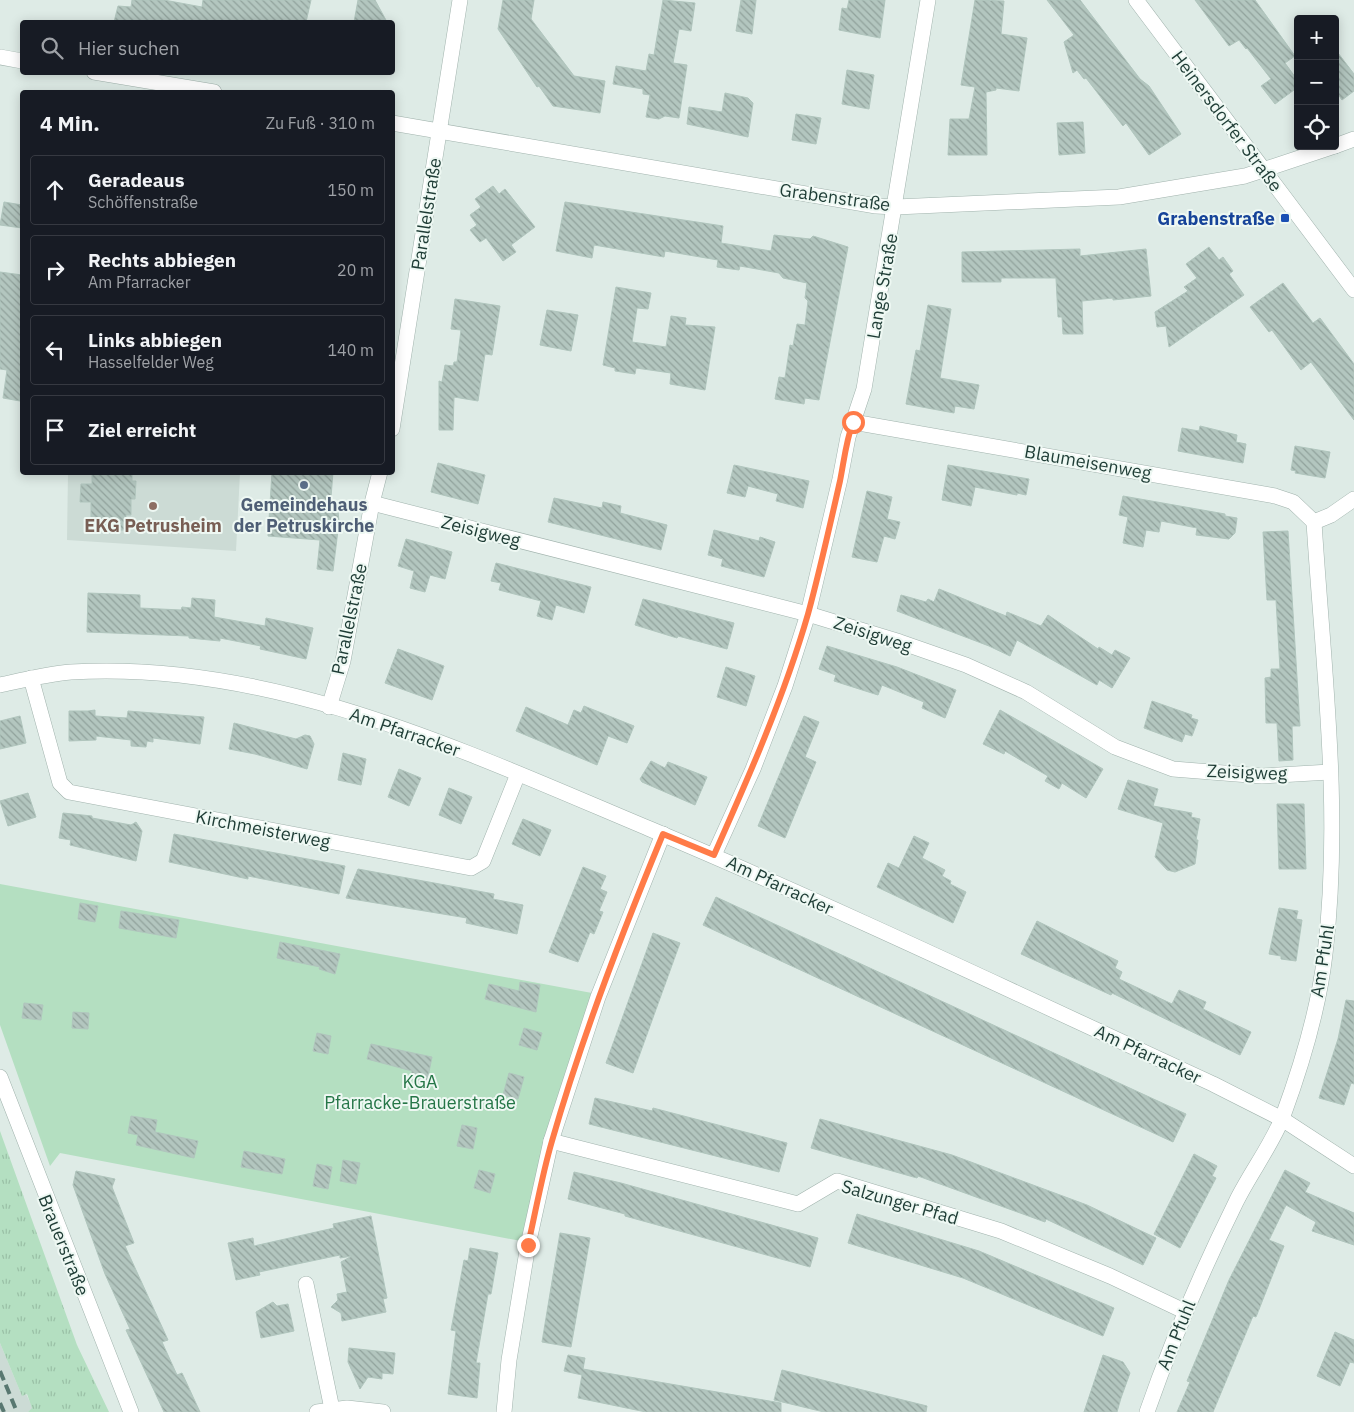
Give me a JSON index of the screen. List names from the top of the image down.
{
  "streets": {
    "street": [
      "Heinersdorfer Straße",
      "Grabenstraße",
      "Parallelstraße",
      "Lange Straße",
      "Blaumeisenweg",
      "Zeisigweg",
      "Am Pfarracker",
      "Kirchmeisterweg",
      "Am Pfuhl",
      "Salzunger Pfad",
      "Brauerstraße"
    ]
  },
  "crossings": [
    ["Heinersdorfer Straße", "Grabenstraße"],
    ["Grabenstraße", "Parallelstraße"],
    ["Grabenstraße", "Lange Straße"],
    ["Parallelstraße", "Zeisigweg"],
    ["Parallelstraße", "Am Pfarracker"],
    ["Lange Straße", "Blaumeisenweg"],
    ["Lange Straße", "Zeisigweg"],
    ["Lange Straße", "Am Pfarracker"],
    ["Blaumeisenweg", "Am Pfuhl"],
    ["Zeisigweg", "Am Pfuhl"],
    ["Am Pfarracker", "Kirchmeisterweg"],
    ["Am Pfarracker", "Am Pfuhl"],
    ["Am Pfuhl", "Salzunger Pfad"]
  ],
  "parks": ["KGA Pfarracke-Brauerstraße"],
  "places": {
    "transit": ["Grabenstraße"],
    "other": ["Gemeindehaus der Petruskirche", "EKG Petrusheim"]
  },
  "page": {
    "map_buttons": ["+", "−"],
    "search": "Hier suchen",
    "heading": ["4 Min.", "Zu Fuß · 310 m"],
    "list": [
      ["Geradeaus", "Schöffenstraße", "150 m"],
      ["Rechts abbiegen", "Am Pfarracker", "20 m"],
      ["Links abbiegen", "Hasselfelder Weg", "140 m"],
      "Ziel erreicht"
    ]
  }
}
